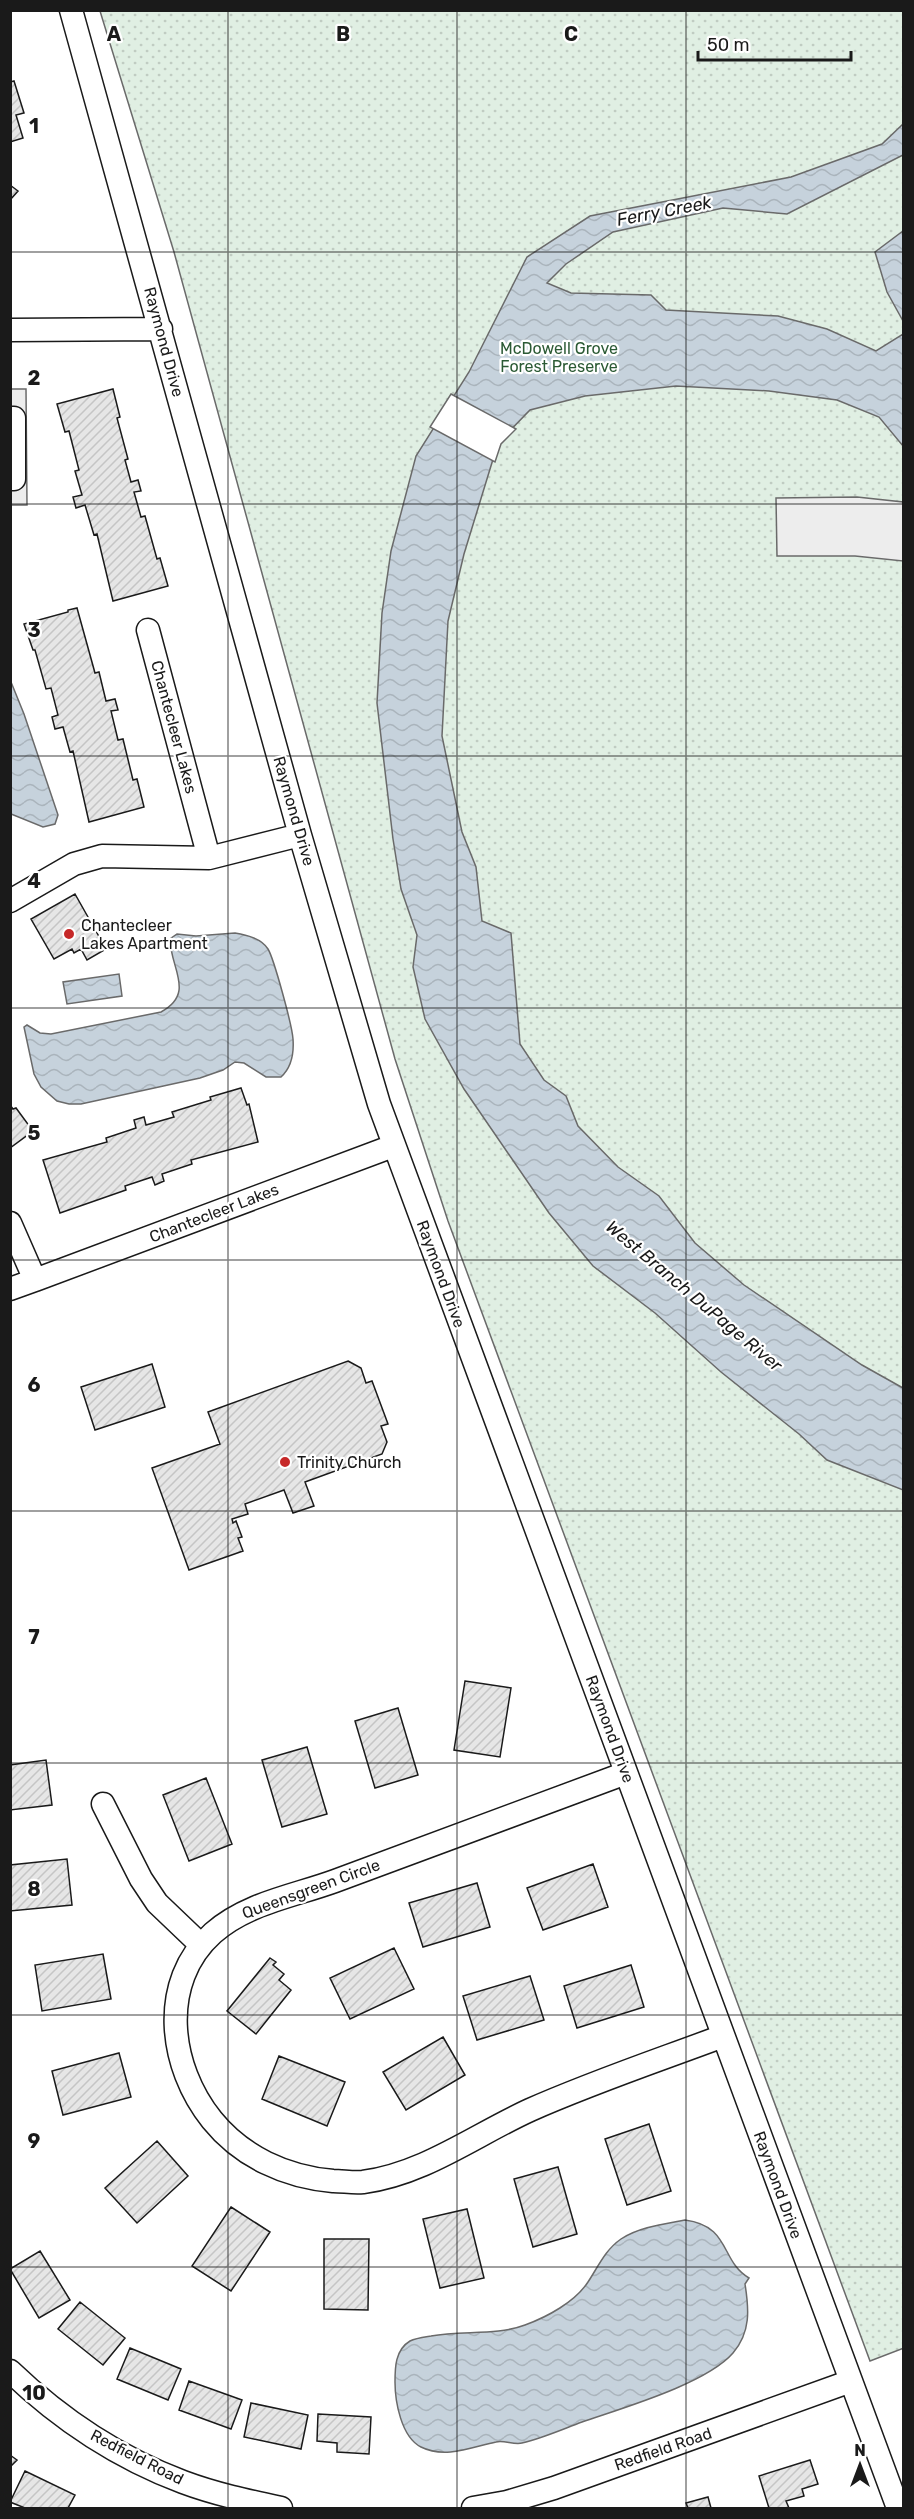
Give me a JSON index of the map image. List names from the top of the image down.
{
  "streets": {
    "street": [
      "Raymond Drive",
      "Chantecleer Lakes",
      "Queensgreen Circle",
      "Redfield Road"
    ]
  },
  "crossings": [
    ["Raymond Drive", "Chantecleer Lakes"],
    ["Raymond Drive", "Queensgreen Circle"],
    ["Raymond Drive", "Redfield Road"]
  ],
  "water": ["Ferry Creek", "West Branch DuPage River"],
  "parks": ["McDowell Grove Forest Preserve"],
  "places": ["Chantecleer Lakes Apartment", "Trinity Church"],
  "scale_bar": "50 m",
  "north": "top",
  "grid": {
    "columns": ["A", "B", "C"],
    "rows": [
      "1",
      "2",
      "3",
      "4",
      "5",
      "6",
      "7",
      "8",
      "9",
      "10"
    ]
  }
}
